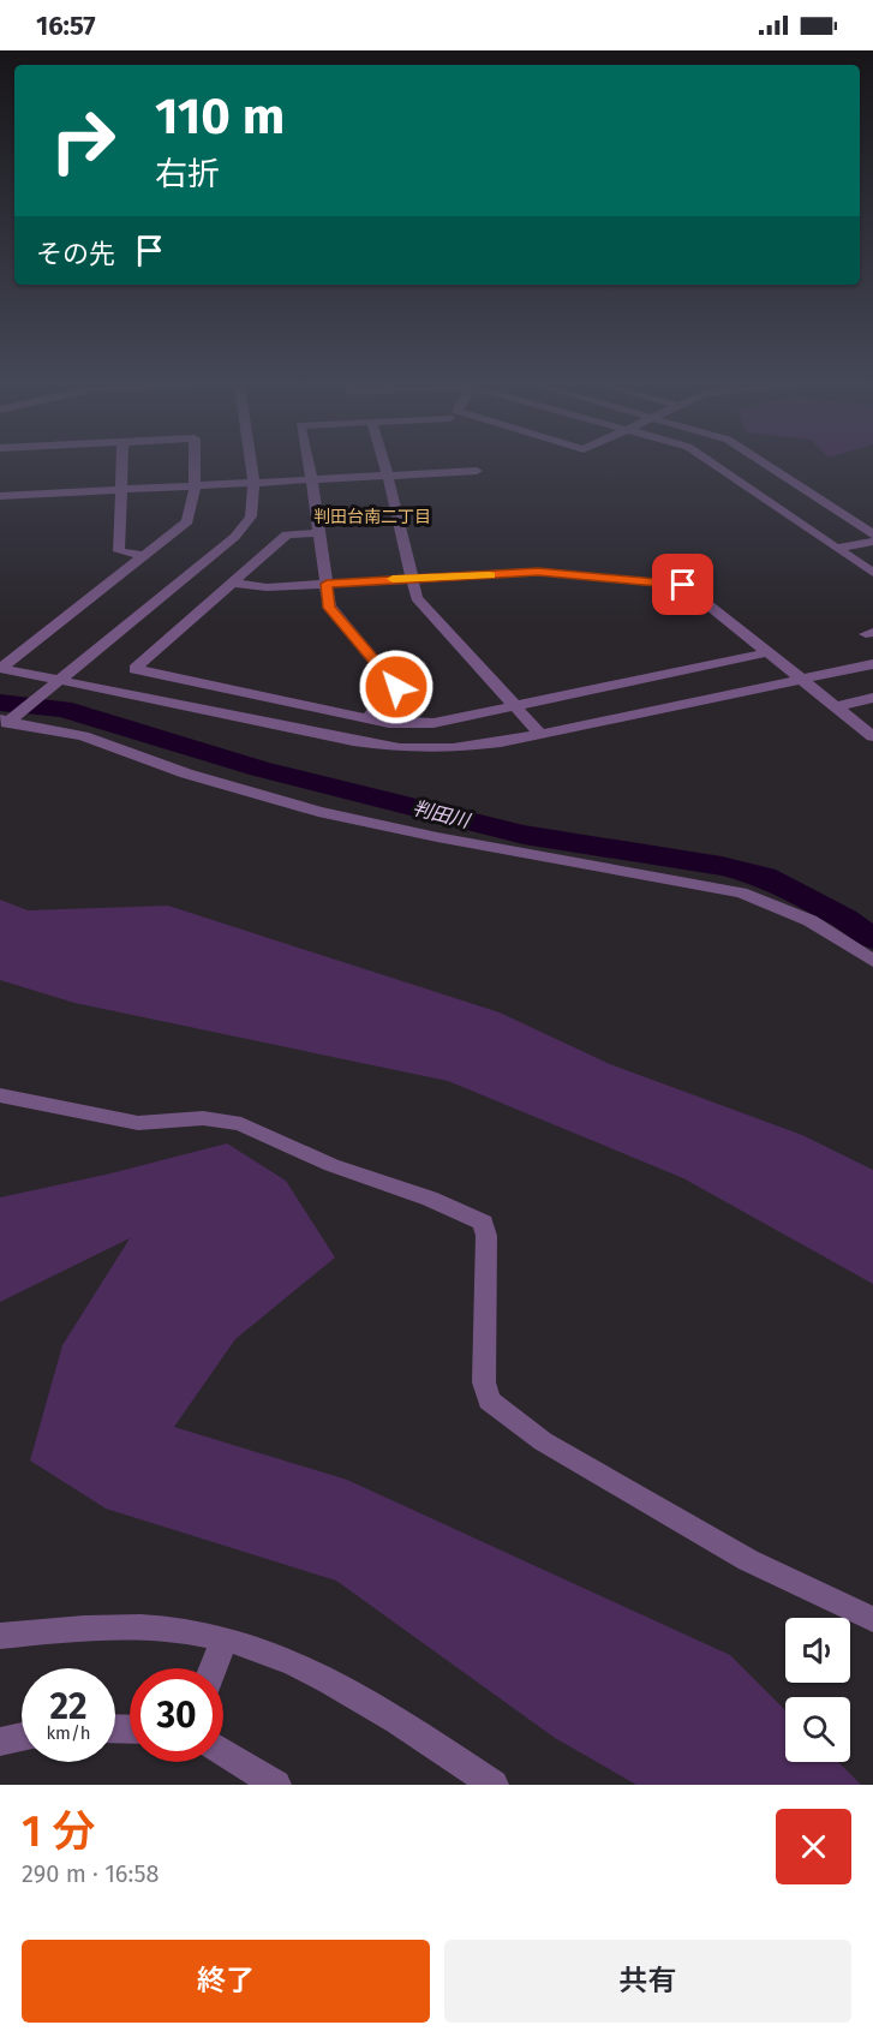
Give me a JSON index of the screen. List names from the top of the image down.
{
  "districts": ["判田台南二丁目"],
  "water": ["判田川"],
  "page": {
    "status": "16:57",
    "turn": ["110 m", "右折"],
    "then": "その先",
    "speed": "22 km/h",
    "limit": "30",
    "heading": ["1 分", "290 m · 16:58"],
    "buttons": ["終了", "共有"]
  }
}
